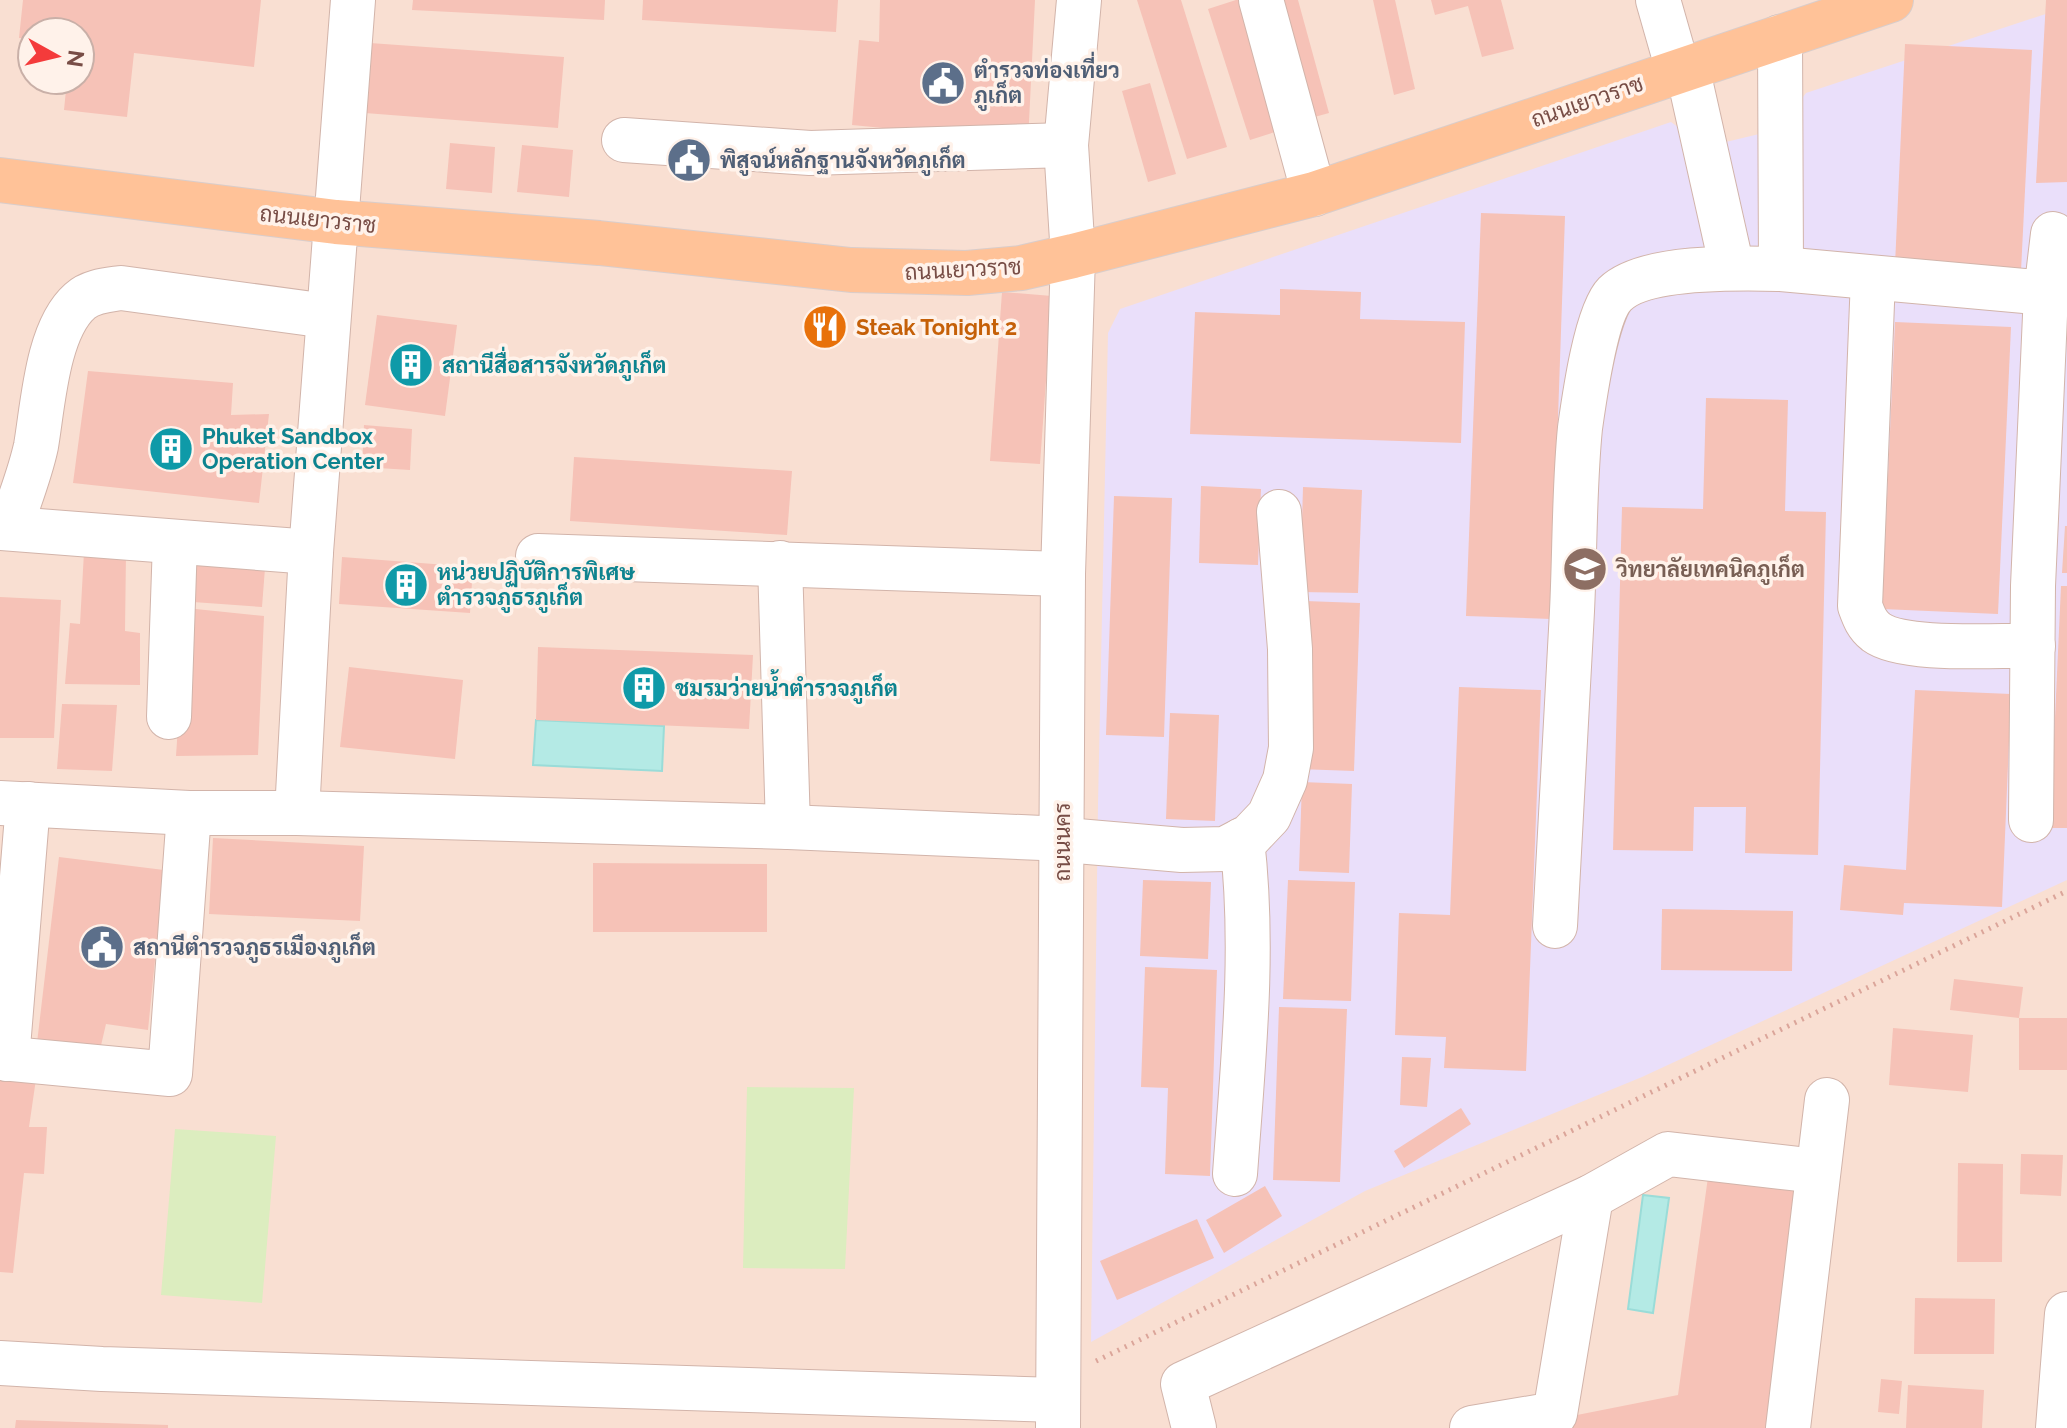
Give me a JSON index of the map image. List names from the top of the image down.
{
  "streets": {
    "main road": ["ถนนเยาวราช"],
    "street": ["ถนนนคร"]
  },
  "crossings": [
    ["ถนนเยาวราช", "ถนนนคร"]
  ],
  "places": {
    "public building": ["ตำรวจท่องเที่ยว ภูเก็ต", "พิสูจน์หลักฐานจังหวัดภูเก็ต", "สถานีตำรวจภูธรเมืองภูเก็ต"],
    "restaurant": ["Steak Tonight 2"],
    "building": [
      "สถานีสื่อสารจังหวัดภูเก็ต",
      "Phuket Sandbox Operation Center",
      "หน่วยปฏิบัติการพิเศษ ตำรวจภูธรภูเก็ต",
      "ชมรมว่ายน้ำตำรวจภูเก็ต"
    ],
    "school or university": ["วิทยาลัยเทคนิคภูเก็ต"]
  },
  "north": "right"
}
